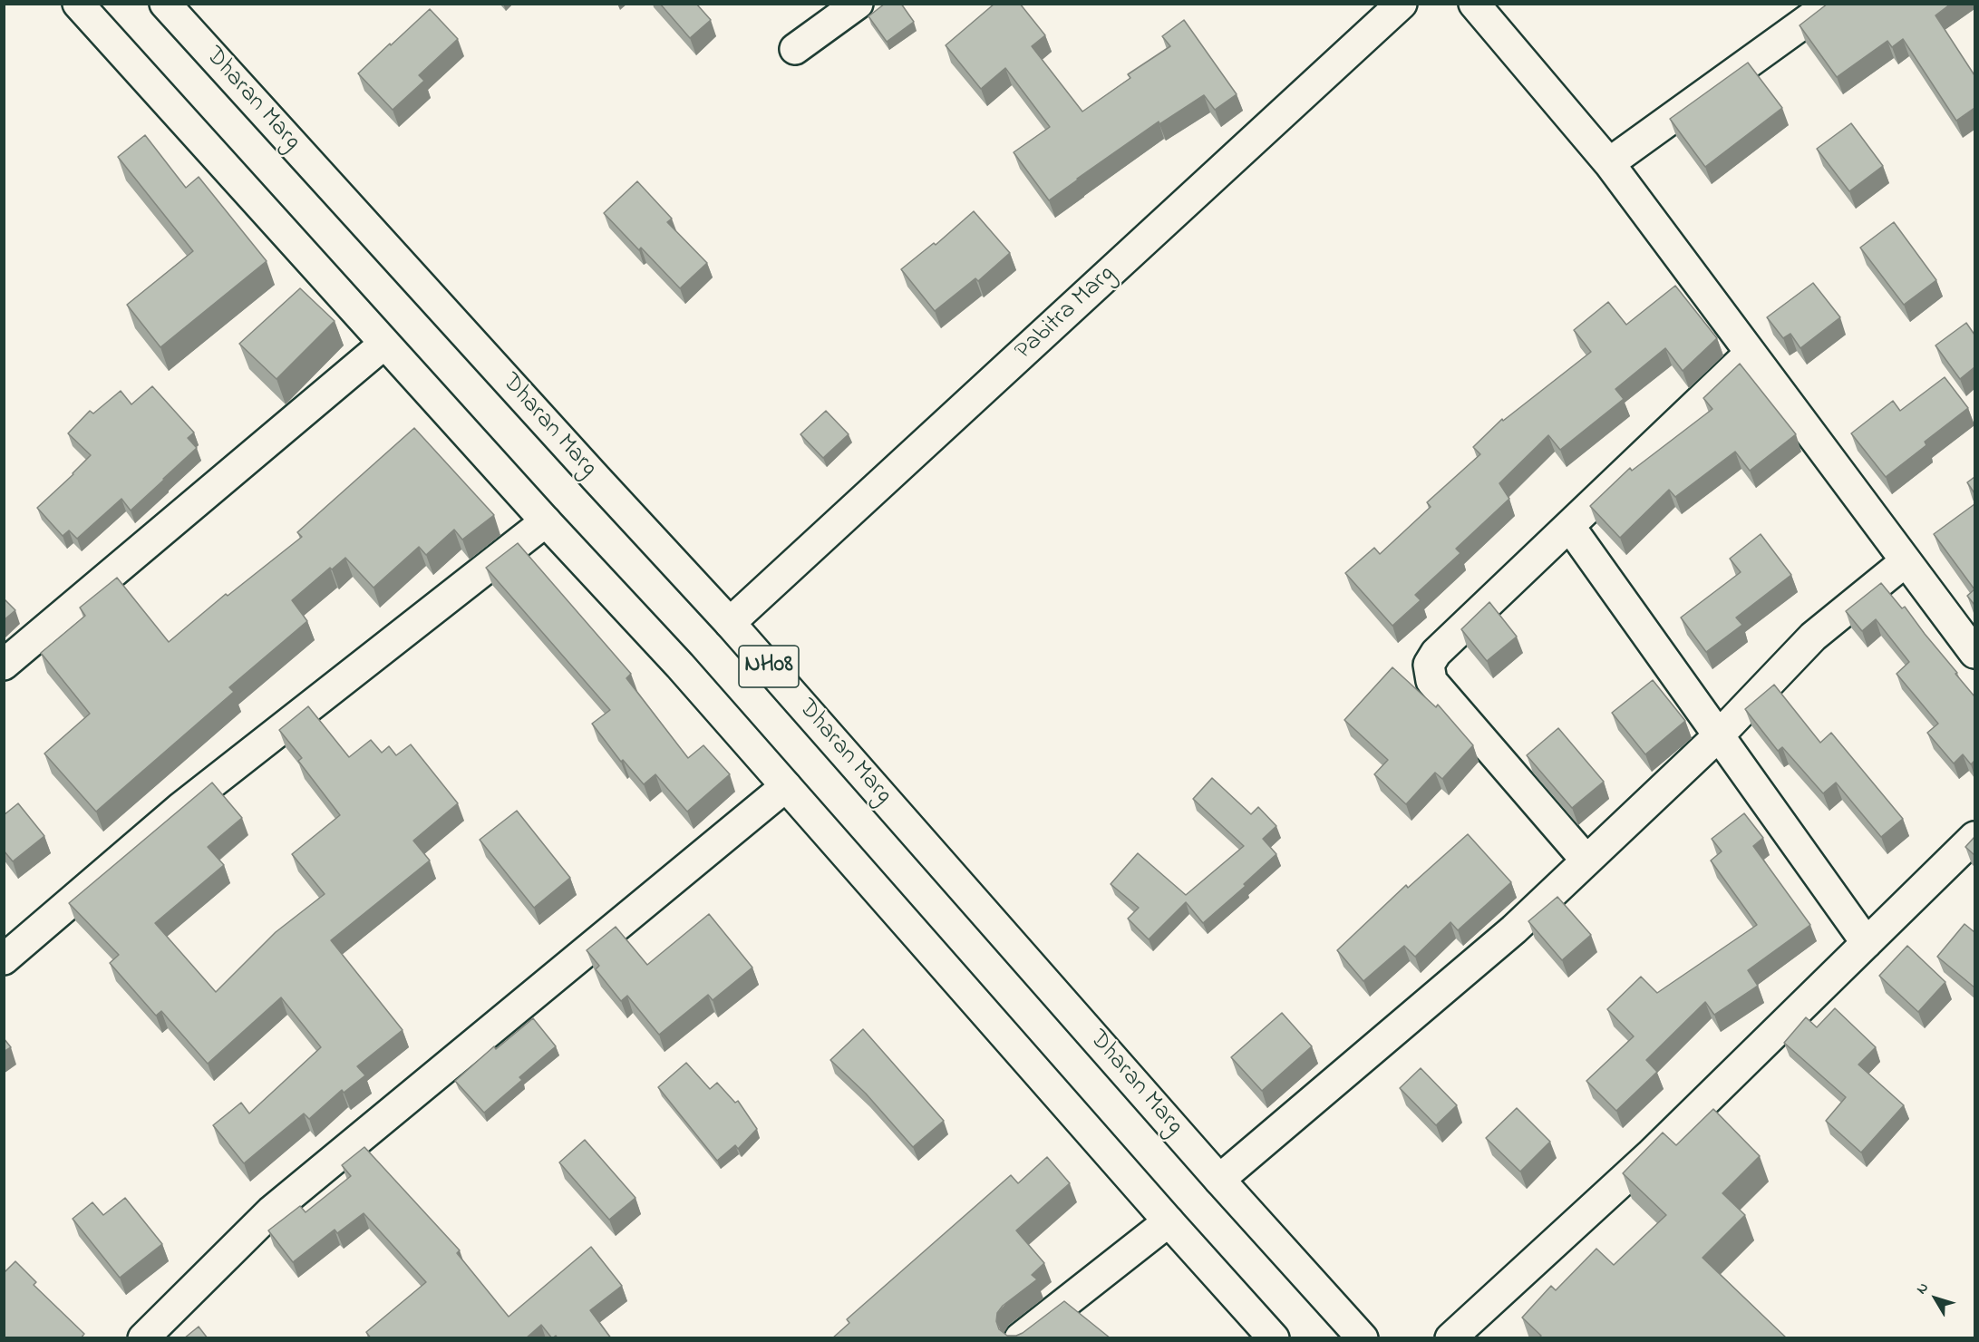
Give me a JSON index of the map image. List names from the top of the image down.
{
  "streets": {
    "street": ["Dharan Marg", "Pabitra Marg", "NH08"]
  },
  "crossings": [
    ["Dharan Marg", "Pabitra Marg"]
  ],
  "north": "top left"
}
